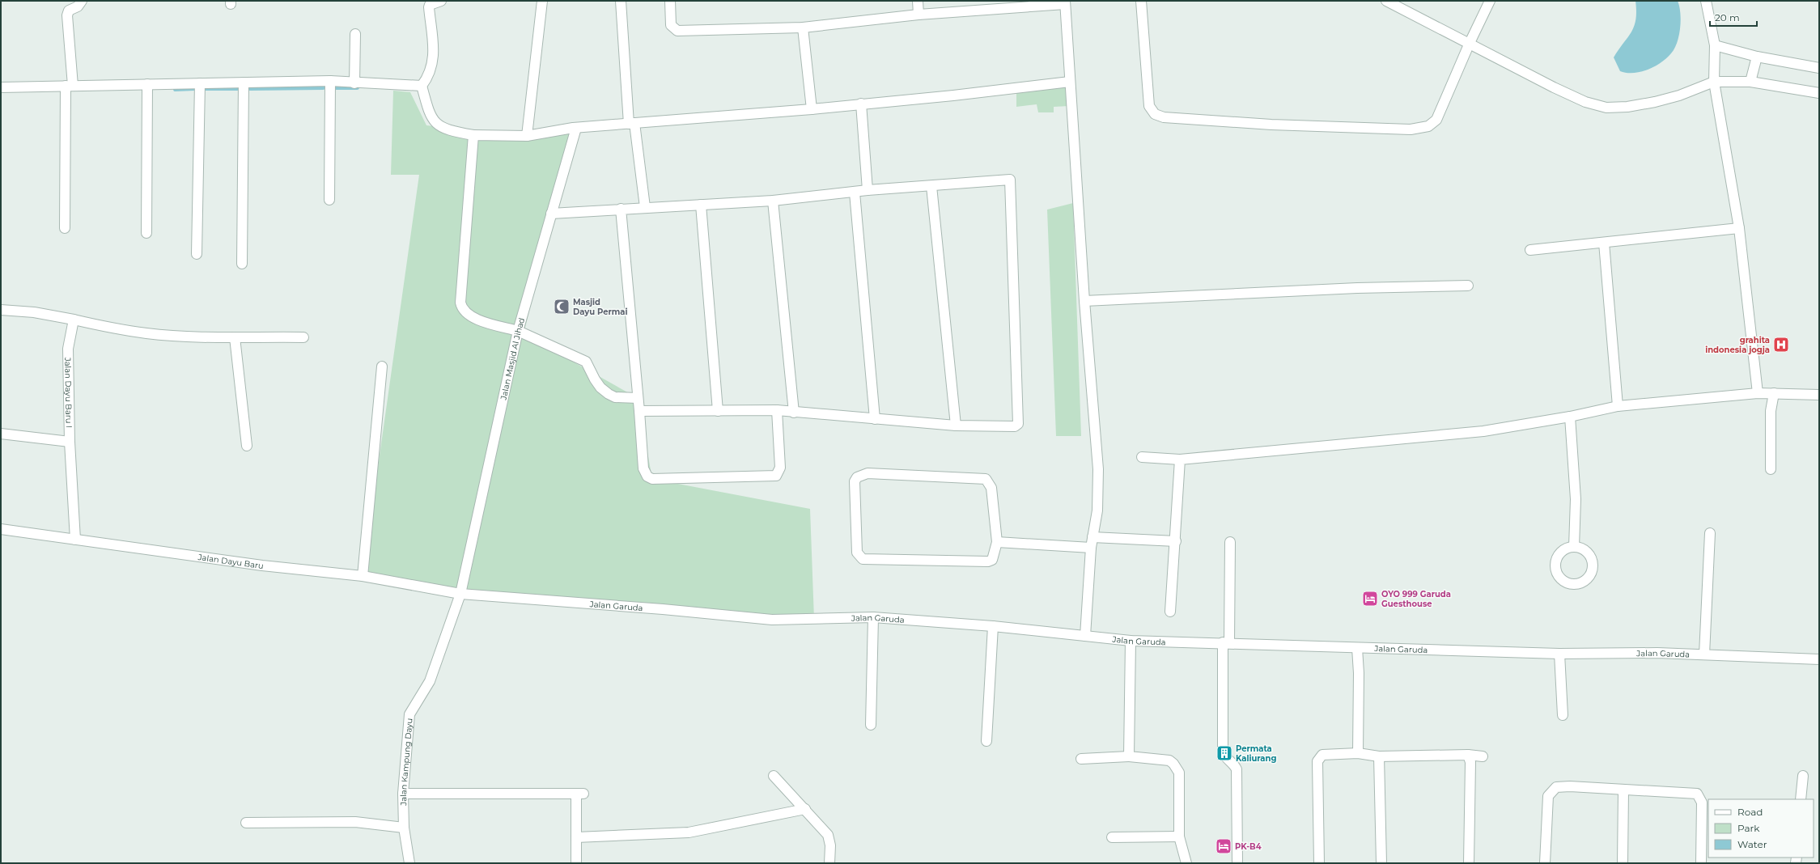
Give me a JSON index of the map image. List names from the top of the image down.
{
  "streets": {
    "street": [
      "Jalan Masjid Al Jihad",
      "Jalan Dayu Baru I",
      "Jalan Dayu Baru",
      "Jalan Garuda",
      "Jalan Kampung Dayu"
    ]
  },
  "crossings": [
    ["Jalan Masjid Al Jihad", "Jalan Dayu Baru"],
    ["Jalan Masjid Al Jihad", "Jalan Garuda"],
    ["Jalan Masjid Al Jihad", "Jalan Kampung Dayu"],
    ["Jalan Dayu Baru I", "Jalan Dayu Baru"],
    ["Jalan Dayu Baru", "Jalan Garuda"],
    ["Jalan Dayu Baru", "Jalan Kampung Dayu"],
    ["Jalan Garuda", "Jalan Kampung Dayu"]
  ],
  "places": {
    "mosque": ["Masjid Dayu Permai"],
    "hospital": ["grahita indonesia jogja"],
    "hotel": ["OYO 999 Garuda Guesthouse", "PK-B4"],
    "building": ["Permata Kaliurang"]
  },
  "legend": ["Road", "Park", "Water"],
  "scale_bar": "20 m"
}
